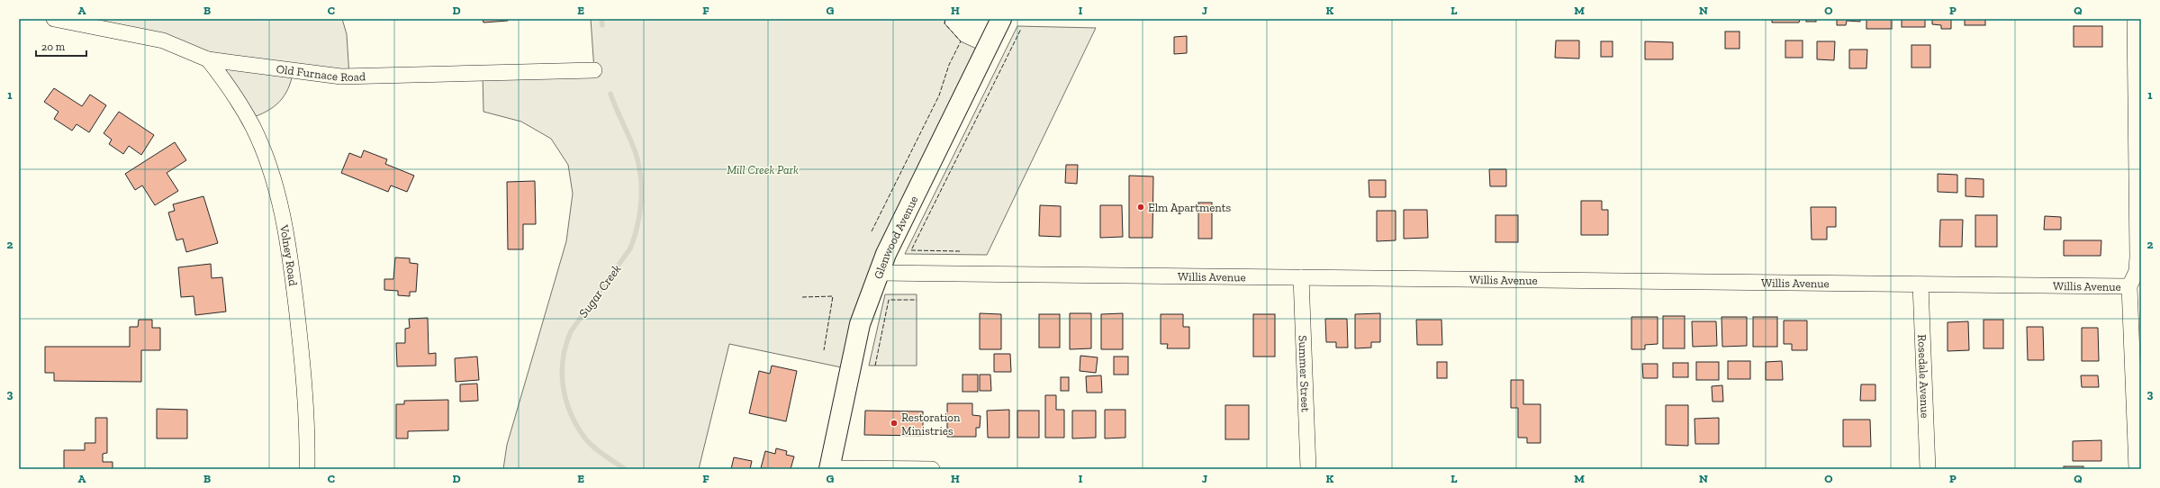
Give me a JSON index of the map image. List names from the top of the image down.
{
  "streets": {
    "main road": ["Glenwood Avenue"],
    "street": [
      "Old Furnace Road",
      "Volney Road",
      "Willis Avenue",
      "Summer Street",
      "Rosedale Avenue"
    ]
  },
  "crossings": [
    ["Old Furnace Road", "Volney Road"],
    ["Glenwood Avenue", "Willis Avenue"],
    ["Willis Avenue", "Summer Street"],
    ["Willis Avenue", "Rosedale Avenue"]
  ],
  "water": ["Sugar Creek"],
  "parks": ["Mill Creek Park"],
  "places": ["Elm Apartments", "Restoration Ministries"],
  "scale_bar": "20 m",
  "grid": {
    "columns": [
      "A",
      "B",
      "C",
      "D",
      "E",
      "F",
      "G",
      "H",
      "I",
      "J",
      "K",
      "L",
      "M",
      "N",
      "O",
      "P",
      "Q"
    ],
    "rows": ["1", "2", "3"]
  }
}
